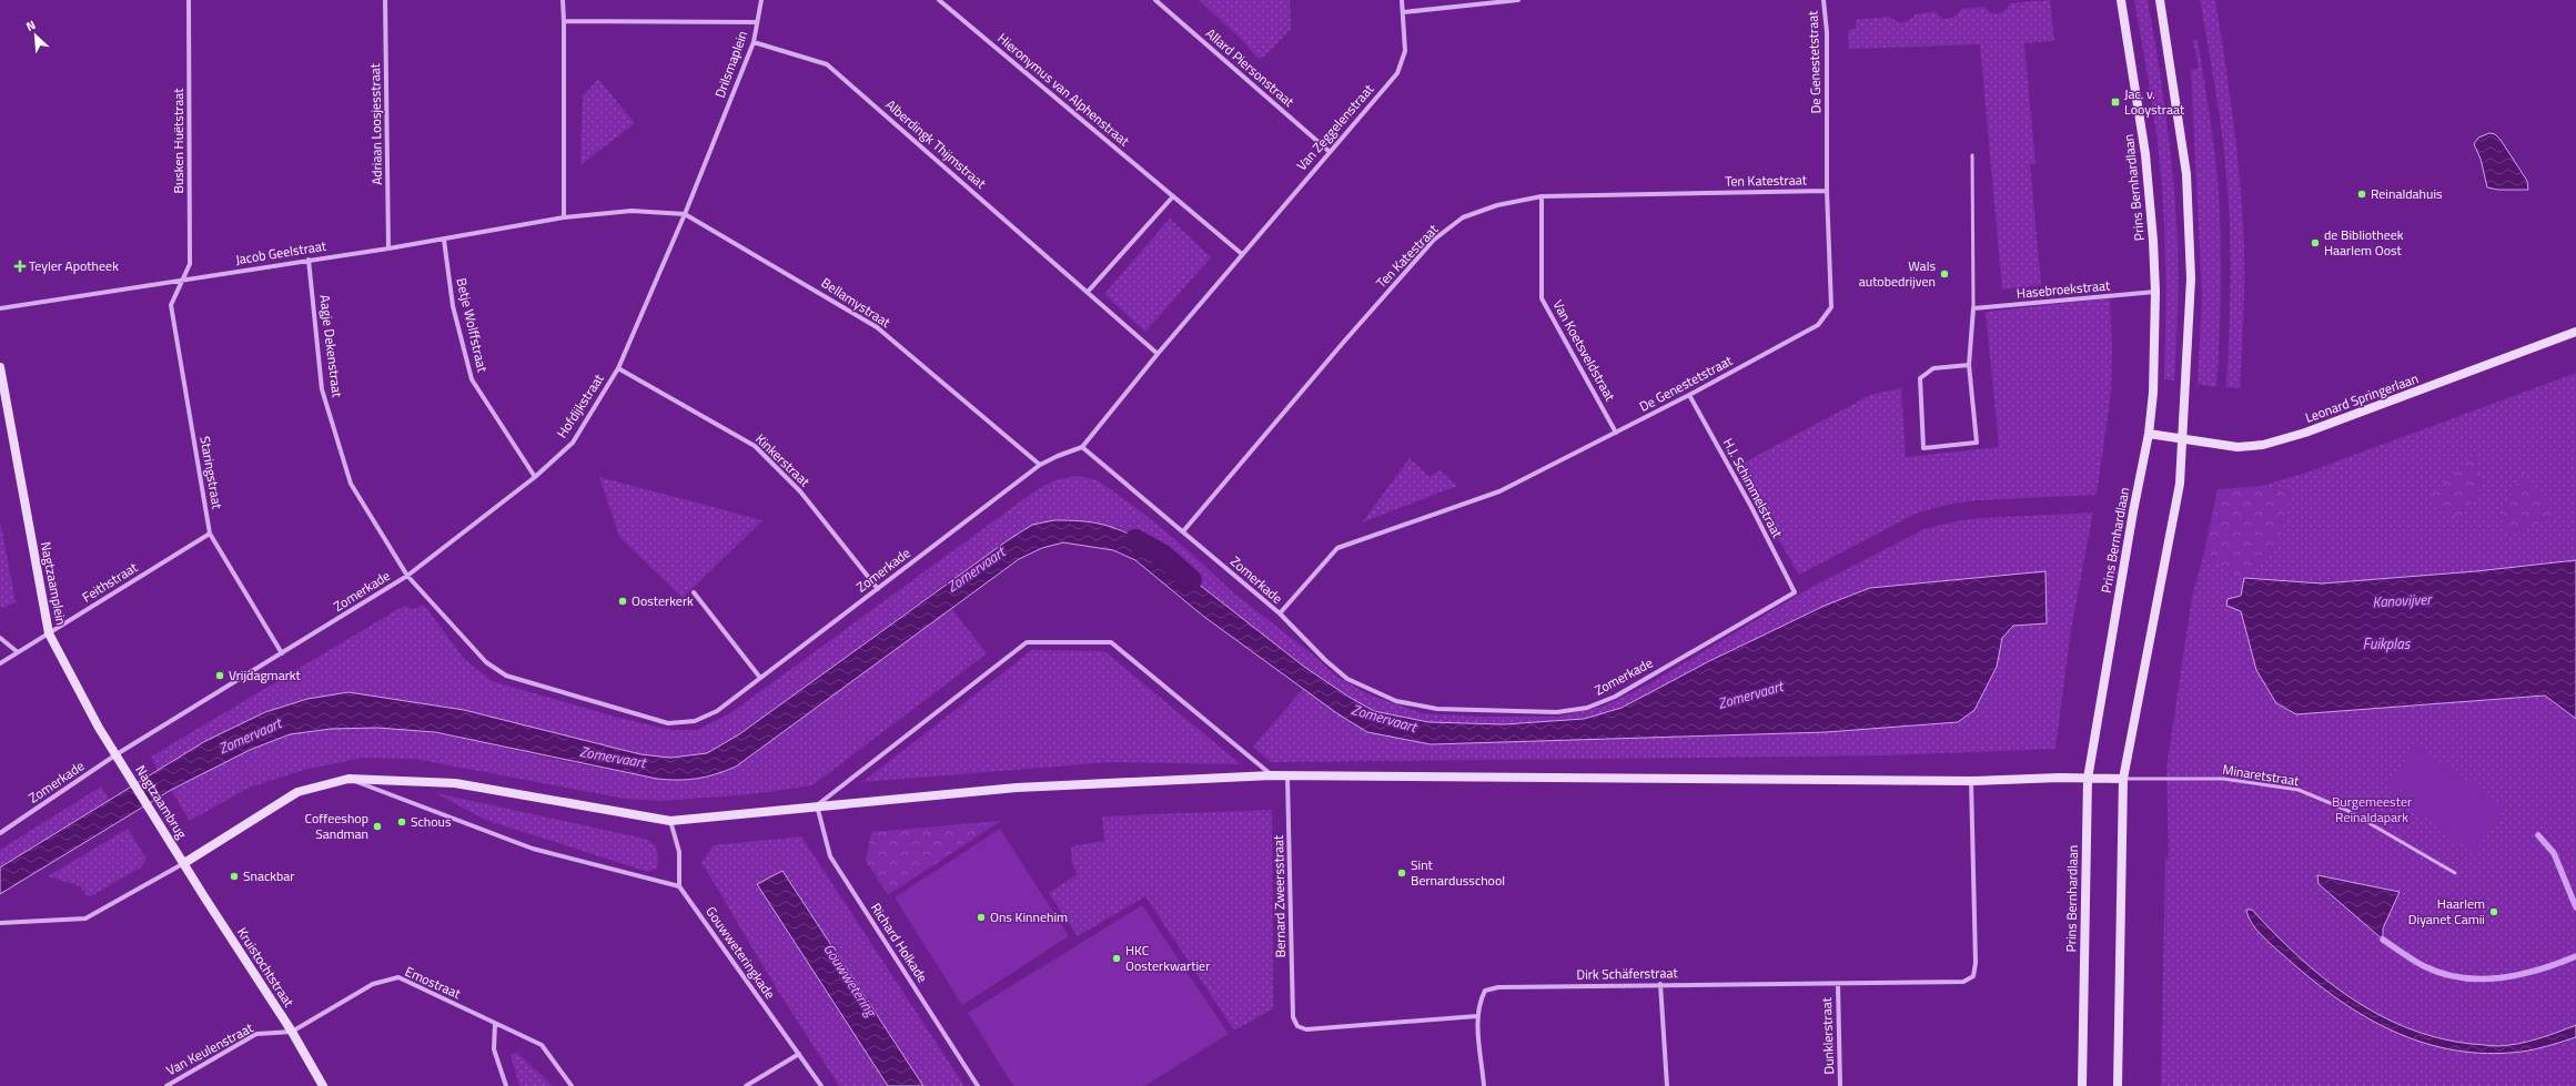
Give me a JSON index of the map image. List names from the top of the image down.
{
  "streets": {
    "street": [
      "De Genestetstraat",
      "Drilsmaplein",
      "Allard Piersonstraat",
      "Hieronymus van Alphenstraat",
      "Adriaan Loosjesstraat",
      "Van Zeggelenstraat",
      "Busken Huëtstraat",
      "Alberdingk Thijmstraat",
      "Ten Katestraat",
      "Prins Bernhardlaan",
      "Jacob Geelstraat",
      "Hasebroekstraat",
      "Bellamystraat",
      "Betje Wolffstraat",
      "Aagje Dekenstraat",
      "Van Koetsveldstraat",
      "Leonard Springerlaan",
      "Hofdijkstraat",
      "Kinkerstraat",
      "Staringstraat",
      "H.J. Schimmelstraat",
      "Zomerkade",
      "Feithstraat",
      "Nagtzaamplein",
      "Nagtzaambrug",
      "Bernard Zweersstraat",
      "Richard Holkade",
      "Gouwweteringkade",
      "Kruistochtstraat",
      "Dirk Schäferstraat",
      "Emostraat",
      "Dunklerstraat",
      "Van Keulenstraat"
    ],
    "lane": ["Minaretstraat"]
  },
  "crossings": [
    ["De Genestetstraat", "Ten Katestraat"],
    ["De Genestetstraat", "Van Koetsveldstraat"],
    ["De Genestetstraat", "H.J. Schimmelstraat"],
    ["De Genestetstraat", "Zomerkade"],
    ["Drilsmaplein", "Alberdingk Thijmstraat"],
    ["Drilsmaplein", "Bellamystraat"],
    ["Drilsmaplein", "Hofdijkstraat"],
    ["Allard Piersonstraat", "Van Zeggelenstraat"],
    ["Adriaan Loosjesstraat", "Jacob Geelstraat"],
    ["Van Zeggelenstraat", "Zomerkade"],
    ["Busken Huëtstraat", "Jacob Geelstraat"],
    ["Busken Huëtstraat", "Staringstraat"],
    ["Ten Katestraat", "Van Koetsveldstraat"],
    ["Ten Katestraat", "Zomerkade"],
    ["Prins Bernhardlaan", "Hasebroekstraat"],
    ["Prins Bernhardlaan", "Leonard Springerlaan"],
    ["Jacob Geelstraat", "Betje Wolffstraat"],
    ["Jacob Geelstraat", "Aagje Dekenstraat"],
    ["Jacob Geelstraat", "Staringstraat"],
    ["Bellamystraat", "Hofdijkstraat"],
    ["Bellamystraat", "Zomerkade"],
    ["Betje Wolffstraat", "Hofdijkstraat"],
    ["Aagje Dekenstraat", "Hofdijkstraat"],
    ["Aagje Dekenstraat", "Zomerkade"],
    ["Hofdijkstraat", "Kinkerstraat"],
    ["Hofdijkstraat", "Zomerkade"],
    ["Kinkerstraat", "Zomerkade"],
    ["Staringstraat", "Zomerkade"],
    ["Staringstraat", "Feithstraat"],
    ["H.J. Schimmelstraat", "Zomerkade"],
    ["Zomerkade", "Nagtzaamplein"],
    ["Zomerkade", "Nagtzaambrug"],
    ["Feithstraat", "Nagtzaamplein"],
    ["Nagtzaamplein", "Nagtzaambrug"],
    ["Nagtzaambrug", "Kruistochtstraat"],
    ["Bernard Zweersstraat", "Dirk Schäferstraat"],
    ["Kruistochtstraat", "Emostraat"],
    ["Kruistochtstraat", "Van Keulenstraat"],
    ["Dirk Schäferstraat", "Dunklerstraat"],
    ["Emostraat", "Van Keulenstraat"]
  ],
  "water": [
    "Zomervaart",
    "Kanovijver",
    "Fuikplas",
    "Gouwwetering"
  ],
  "parks": ["Burgemeester Reinaldapark"],
  "places": {
    "transit": ["Jac. v. Looystraat"],
    "other": [
      "Reinaldahuis",
      "de Bibliotheek Haarlem Oost",
      "Wals autobedrijven",
      "Oosterkerk",
      "Vrijdagmarkt",
      "Schous",
      "Coffeeshop Sandman",
      "Sint Bernardusschool",
      "Snackbar",
      "Haarlem Diyanet Camii",
      "Ons Kinnehim",
      "HKC Oosterkwartier"
    ],
    "health": ["Teyler Apotheek"]
  },
  "north": "top left"
}
